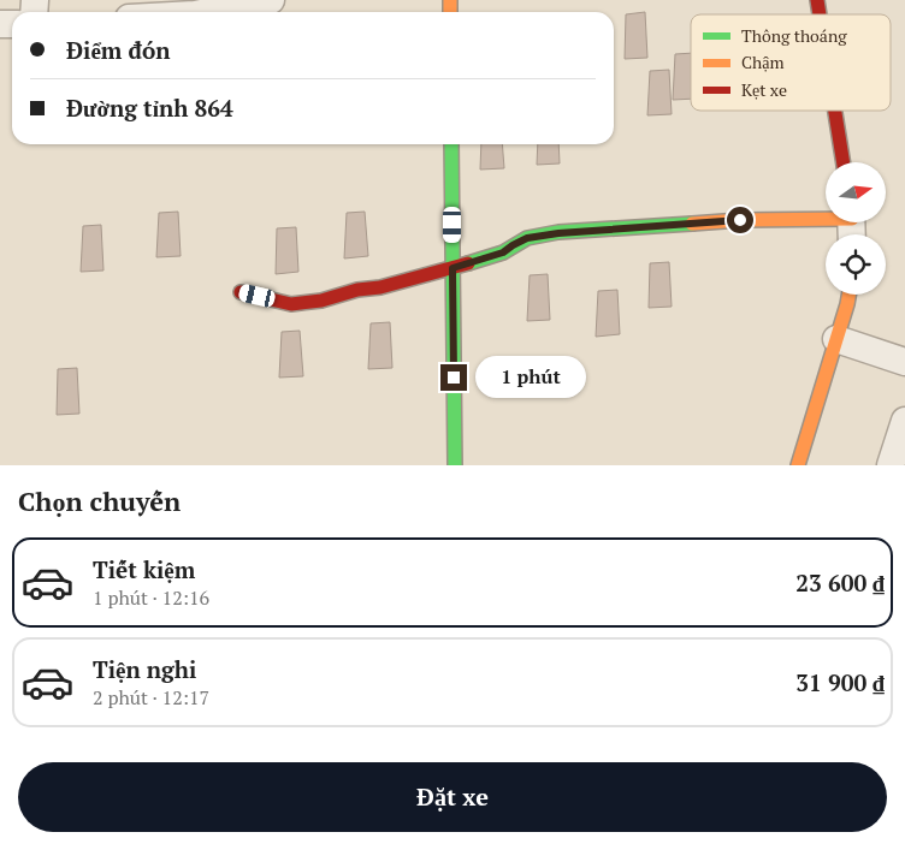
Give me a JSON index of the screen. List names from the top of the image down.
{
  "legend": ["Thông thoáng", "Chậm", "Kẹt xe"],
  "north": "right",
  "page": {
    "banner": ["Điểm đón", "Đường tỉnh 864"],
    "bubble": "1 phút",
    "heading": "Chọn chuyến",
    "list": [
      {
        "name": "Tiết kiệm",
        "note": "1 phút · 12:16",
        "value": "23 600 ₫"
      },
      {
        "name": "Tiện nghi",
        "note": "2 phút · 12:17",
        "value": "31 900 ₫"
      }
    ],
    "buttons": "Đặt xe"
  }
}
